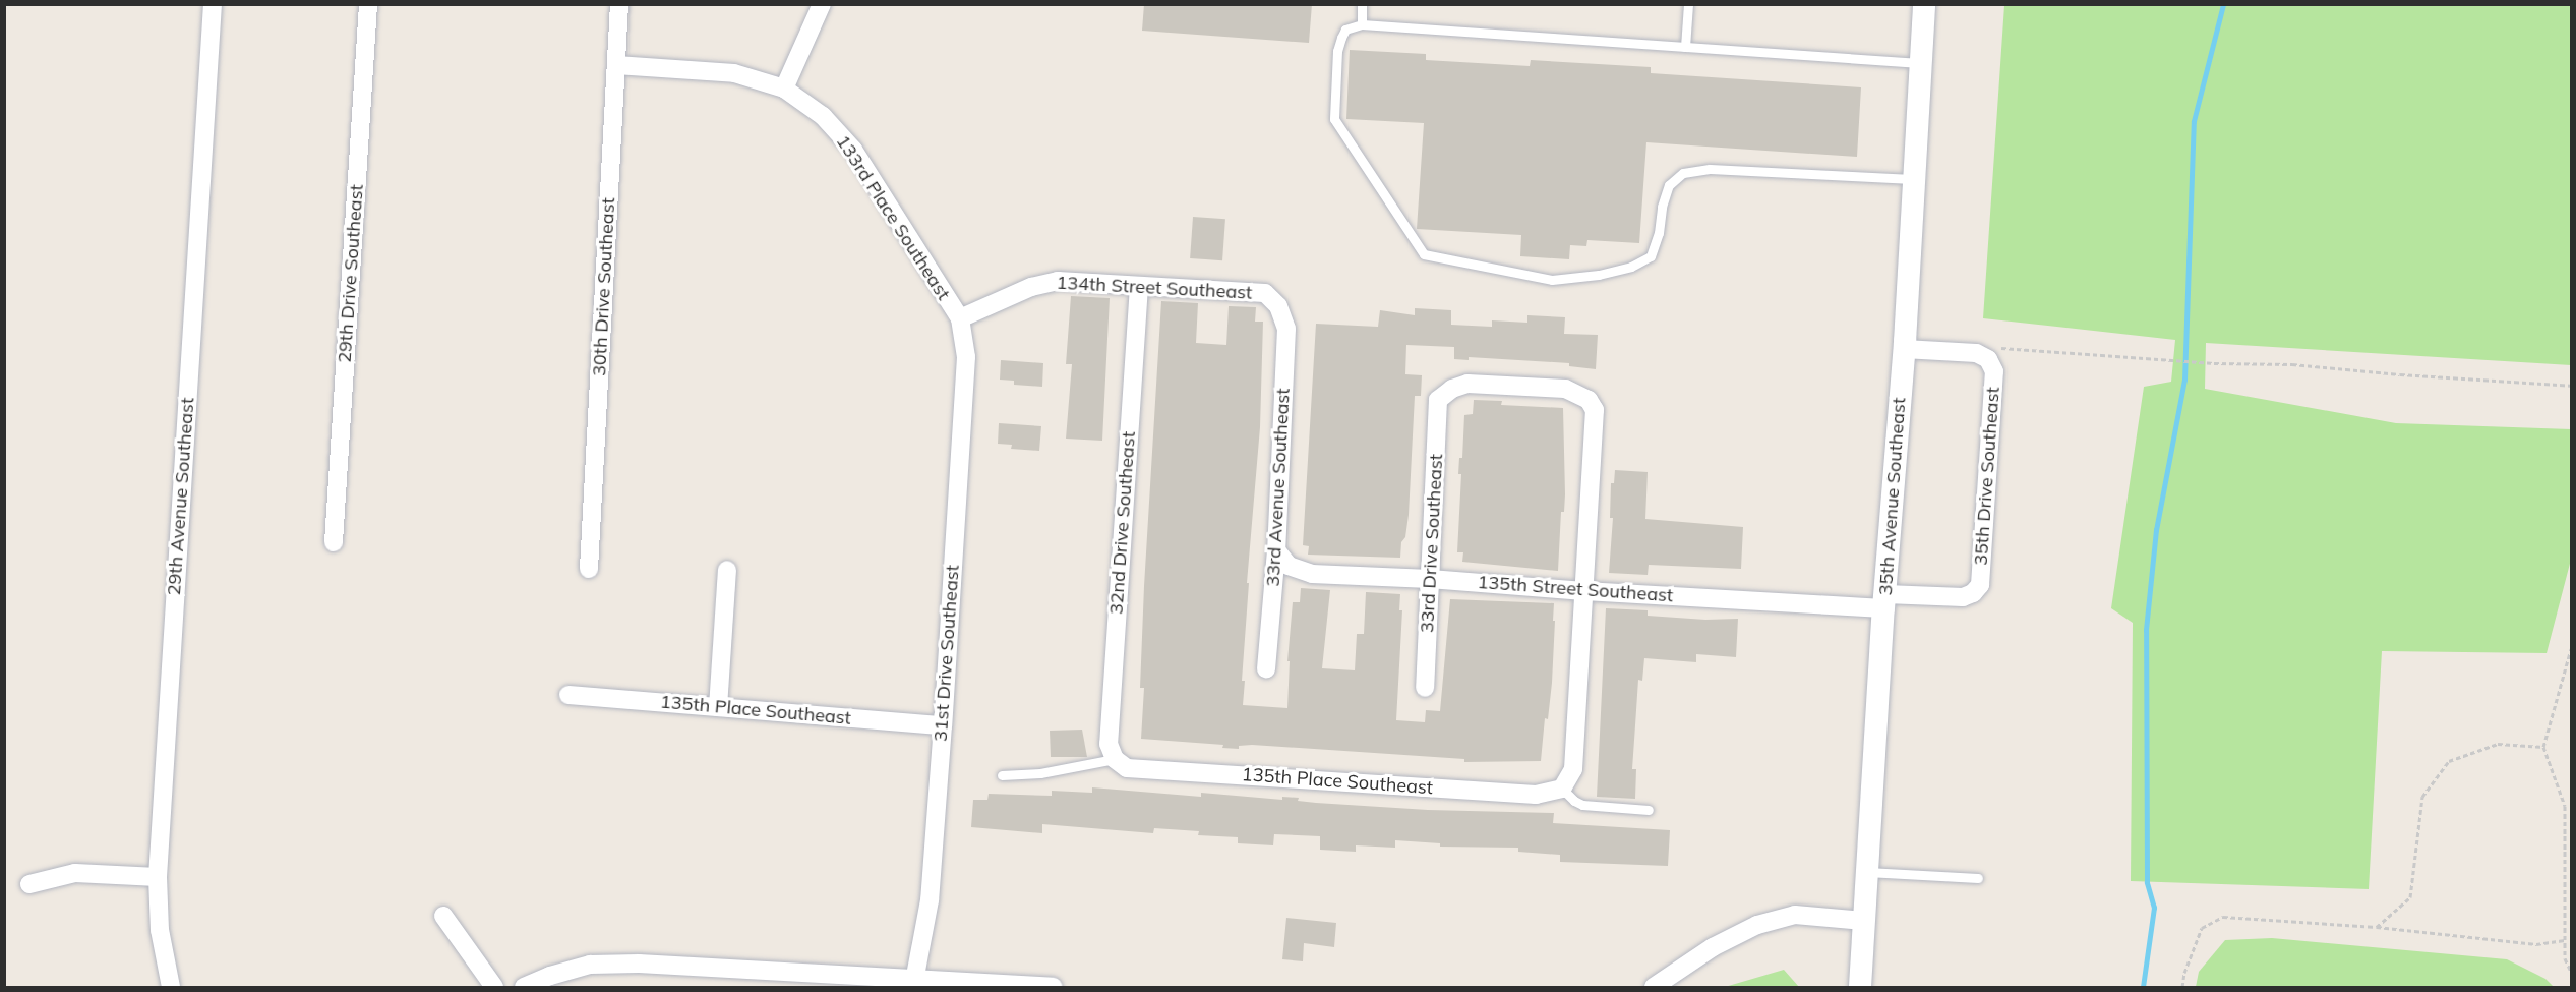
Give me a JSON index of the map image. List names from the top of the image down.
{
  "streets": {
    "street": [
      "133rd Place Southeast",
      "29th Drive Southeast",
      "30th Drive Southeast",
      "134th Street Southeast",
      "35th Drive Southeast",
      "33rd Avenue Southeast",
      "29th Avenue Southeast",
      "35th Avenue Southeast",
      "32nd Drive Southeast",
      "33rd Drive Southeast",
      "135th Street Southeast",
      "31st Drive Southeast",
      "135th Place Southeast"
    ]
  },
  "crossings": [
    ["133rd Place Southeast", "30th Drive Southeast"],
    ["133rd Place Southeast", "134th Street Southeast"],
    ["133rd Place Southeast", "31st Drive Southeast"],
    ["134th Street Southeast", "33rd Avenue Southeast"],
    ["134th Street Southeast", "32nd Drive Southeast"],
    ["134th Street Southeast", "31st Drive Southeast"],
    ["35th Drive Southeast", "35th Avenue Southeast"],
    ["35th Drive Southeast", "135th Street Southeast"],
    ["33rd Avenue Southeast", "135th Street Southeast"],
    ["35th Avenue Southeast", "135th Street Southeast"],
    ["32nd Drive Southeast", "135th Place Southeast"],
    ["33rd Drive Southeast", "135th Street Southeast"],
    ["31st Drive Southeast", "135th Place Southeast"]
  ]
}
